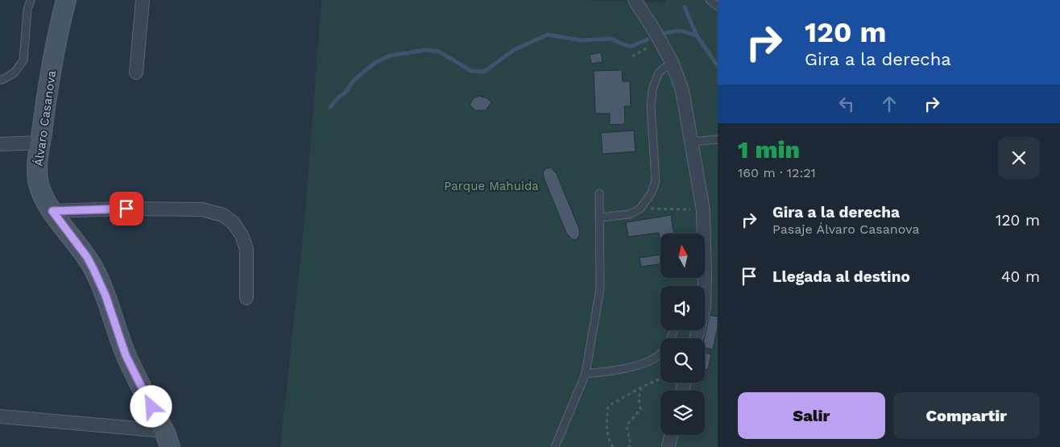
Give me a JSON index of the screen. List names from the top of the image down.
{
  "streets": {
    "street": ["Álvaro Casanova"]
  },
  "parks": ["Parque Mahuida"],
  "north": "top",
  "page": {
    "turn": ["120 m", "Gira a la derecha"],
    "heading": ["1 min", "160 m · 12:21"],
    "list": [
      {
        "name": "Gira a la derecha",
        "note": "Pasaje Álvaro Casanova",
        "value": "120 m"
      },
      {
        "name": "Llegada al destino",
        "value": "40 m"
      }
    ],
    "buttons": ["Salir", "Compartir"]
  }
}
